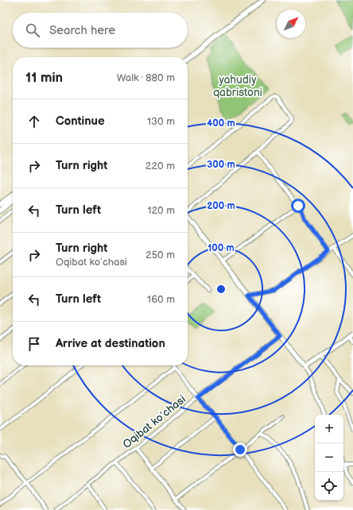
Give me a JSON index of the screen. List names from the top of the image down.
{
  "streets": {
    "street": ["Oqibat koʻchasi"]
  },
  "parks": ["yahudiy qabristoni"],
  "north": "top right",
  "page": {
    "search": "Search here",
    "heading": ["11 min", "Walk · 880 m"],
    "list": [
      ["Continue", "130 m"],
      ["Turn right", "220 m"],
      ["Turn left", "120 m"],
      ["Turn right", "Oqibat koʻchasi", "250 m"],
      ["Turn left", "160 m"],
      "Arrive at destination"
    ],
    "map_buttons": ["+", "−"]
  },
  "rings": [
    "400 m",
    "300 m",
    "200 m",
    "100 m"
  ]
}
